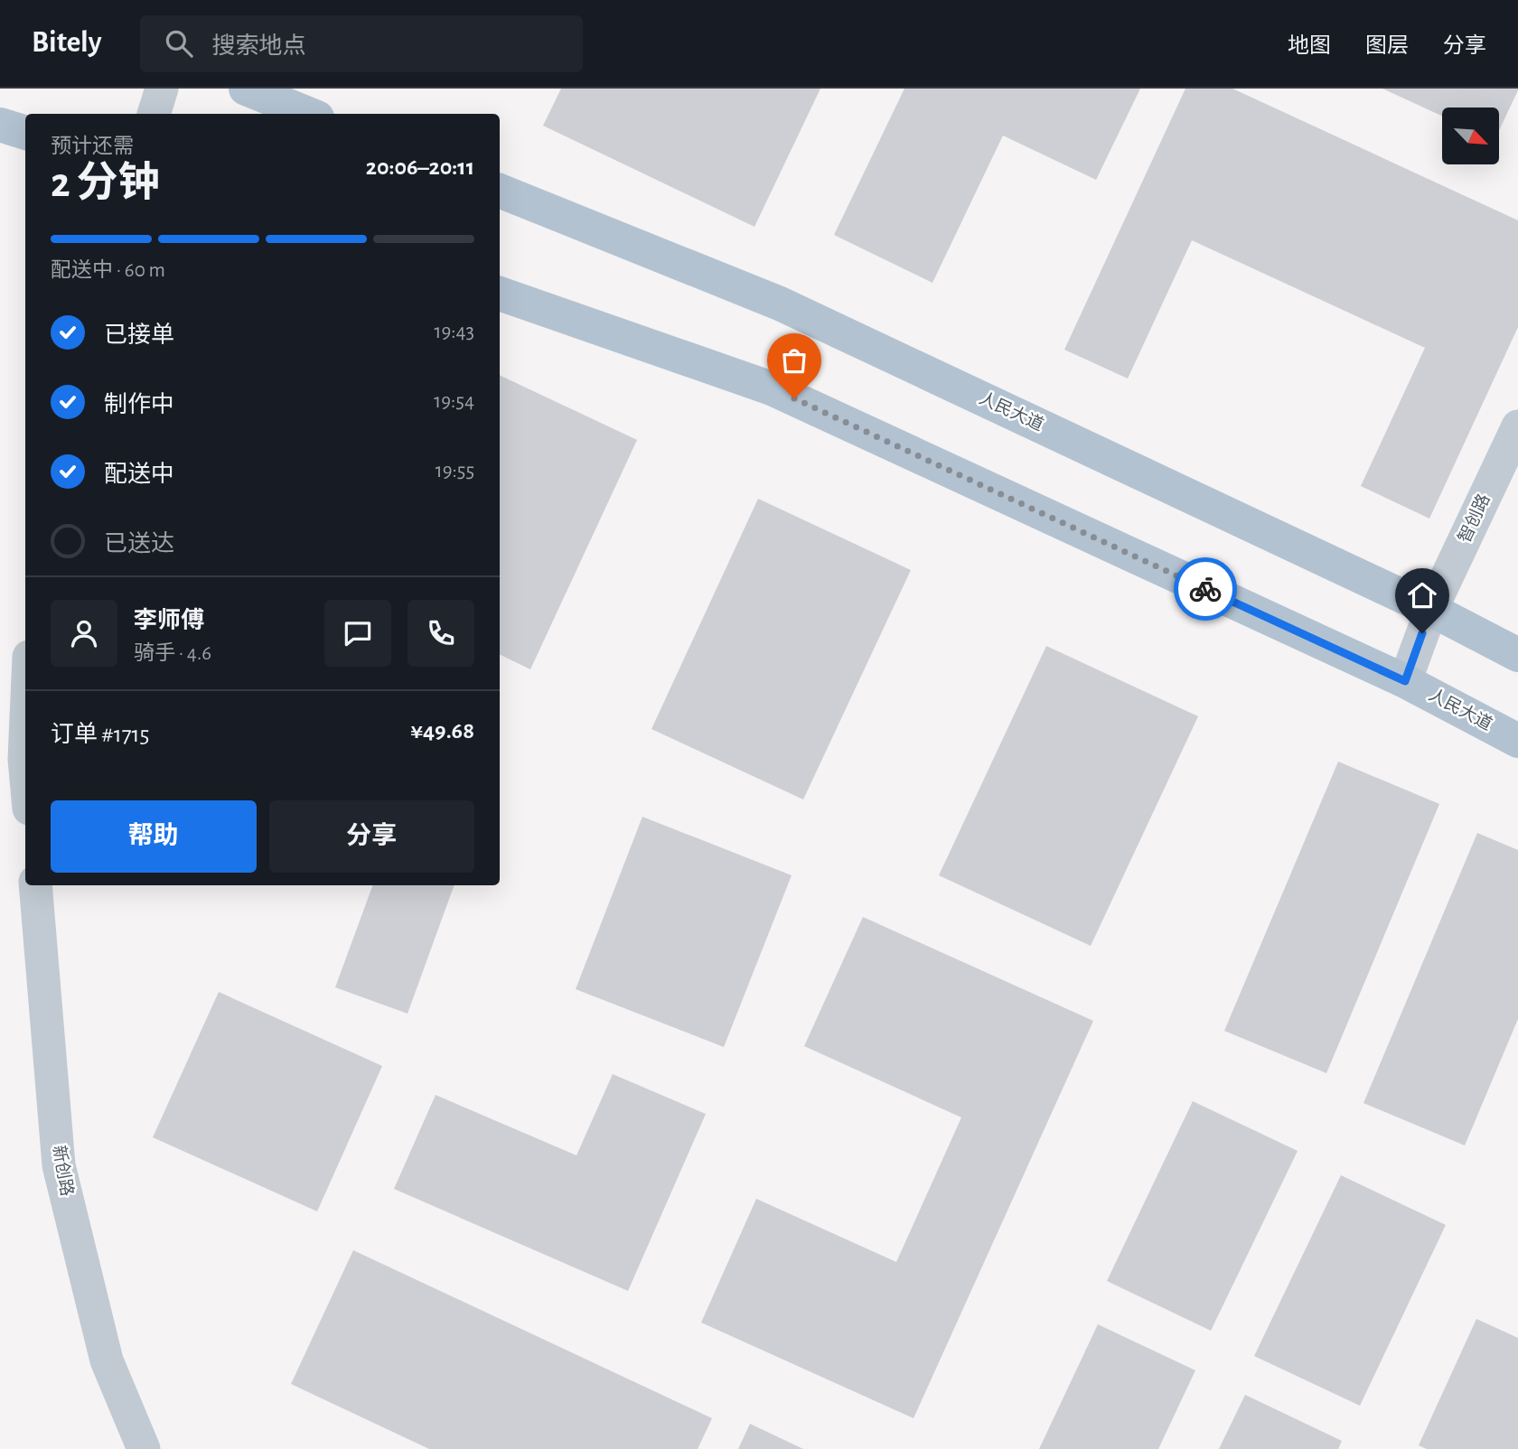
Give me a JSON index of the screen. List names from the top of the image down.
{
  "streets": {
    "main road": ["人民大道"],
    "street": ["智创路", "新创路"]
  },
  "crossings": [
    ["人民大道", "智创路"]
  ],
  "north": "bottom right",
  "page": {
    "header": "Bitely",
    "search": "搜索地点",
    "nav": ["地图", "图层", "分享"],
    "heading": ["2 分钟", "预计还需", "20:06–20:11"],
    "panel": [
      "李师傅",
      "骑手 · 4.6",
      "订单 #1715",
      "¥49.68"
    ],
    "bar": "配送中 · 60 m",
    "list": [
      ["已接单", "19:43"],
      ["制作中", "19:54"],
      ["配送中", "19:55"],
      "已送达"
    ],
    "buttons": ["帮助", "分享"]
  }
}
